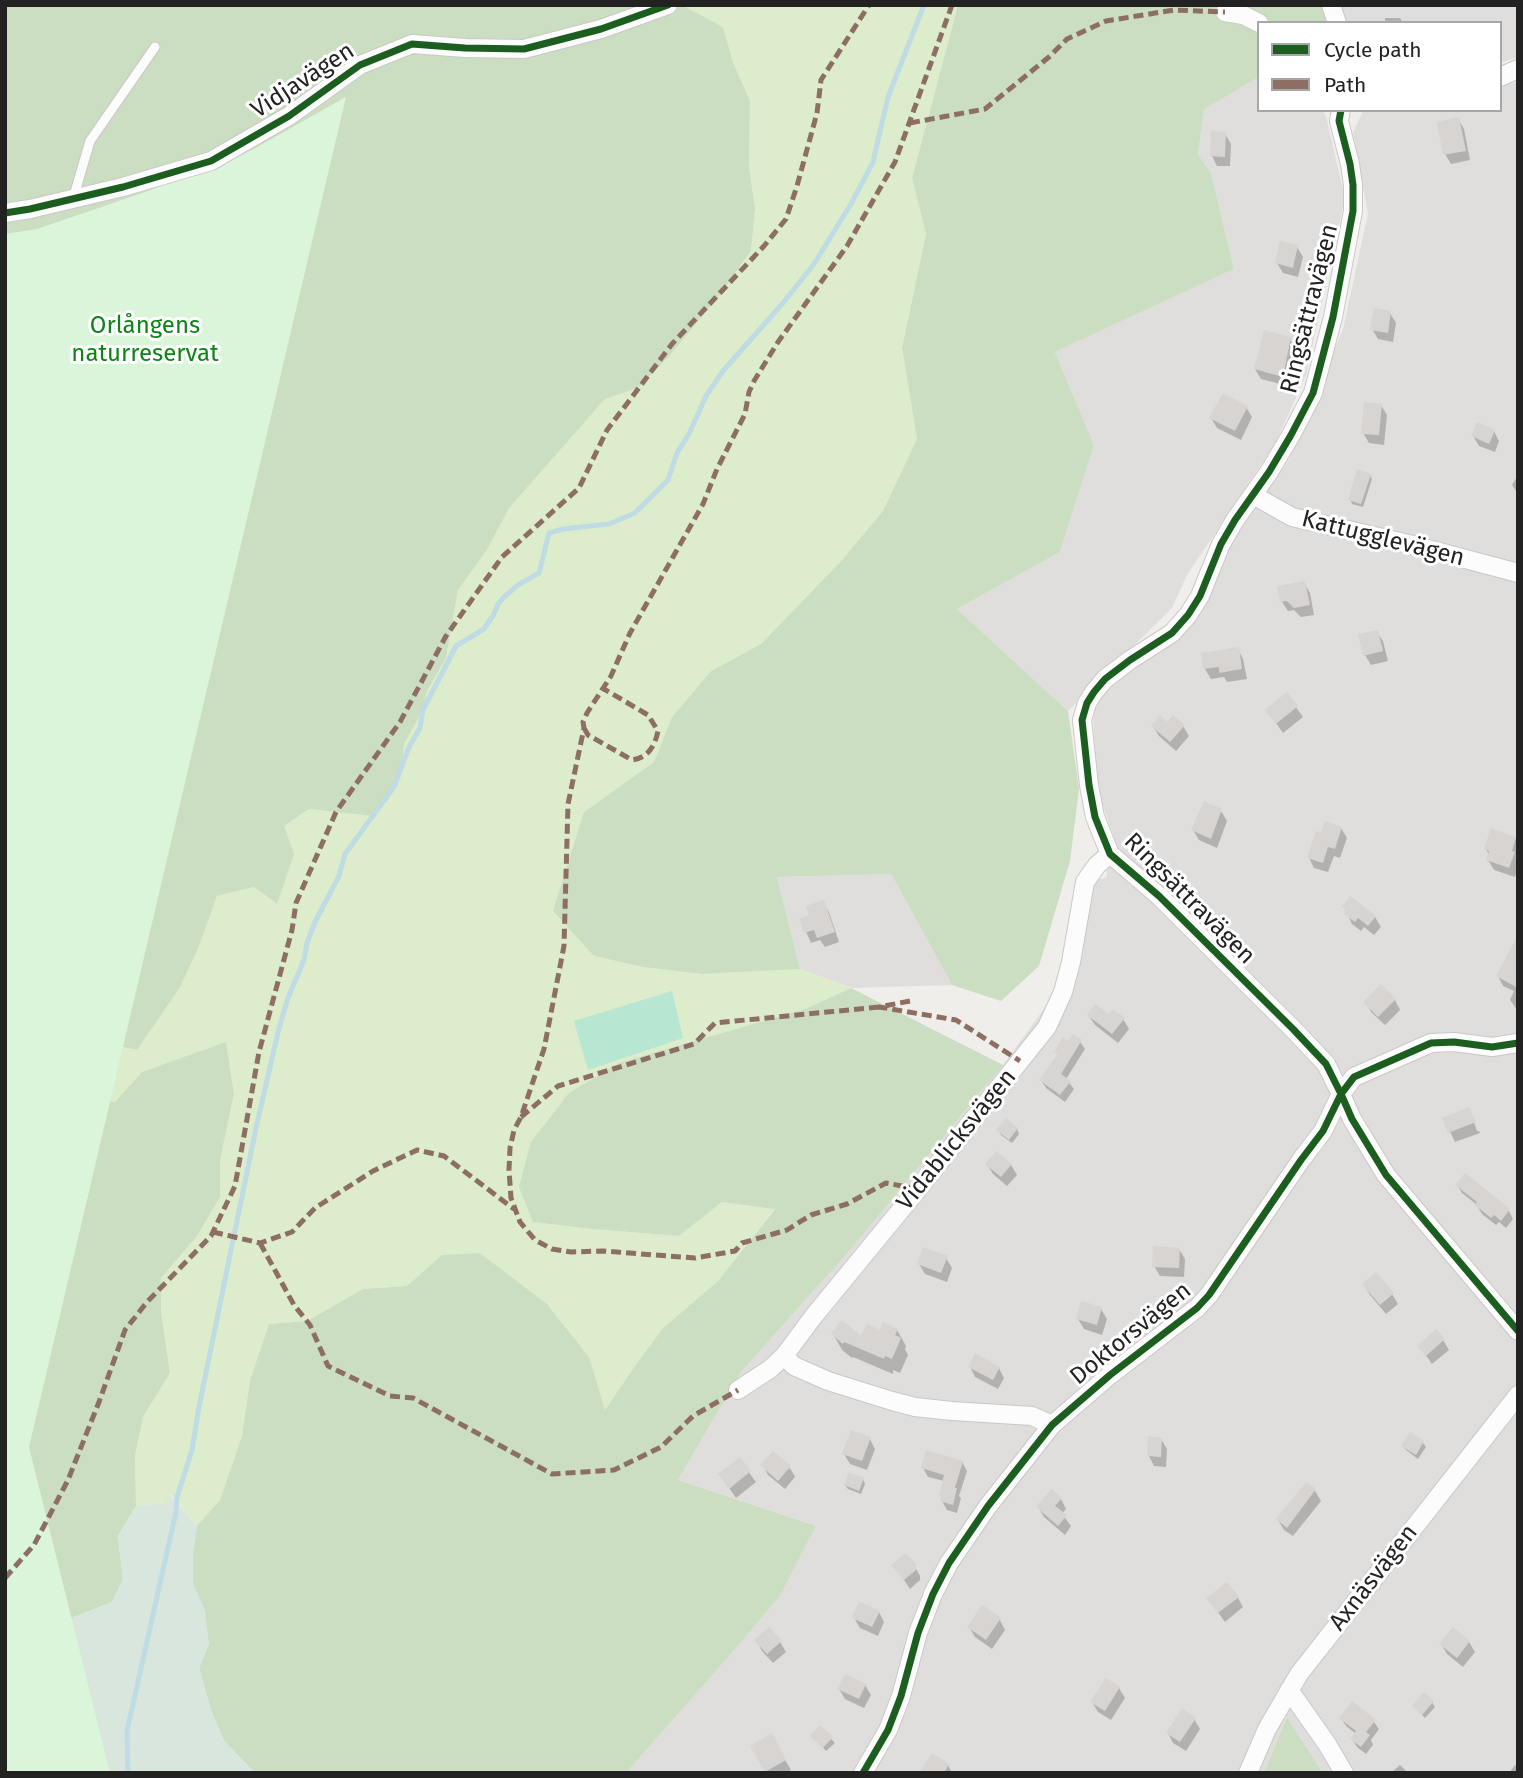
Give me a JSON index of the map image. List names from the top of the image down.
{
  "streets": {
    "street": [
      "Vidjavägen",
      "Ringsättravägen",
      "Kattugglevägen",
      "Vidablicksvägen",
      "Doktorsvägen",
      "Axnäsvägen"
    ]
  },
  "crossings": [
    ["Ringsättravägen", "Kattugglevägen"],
    ["Ringsättravägen", "Vidablicksvägen"],
    ["Ringsättravägen", "Doktorsvägen"]
  ],
  "parks": ["Orlångens naturreservat"],
  "legend": ["Cycle path", "Path"]
}
